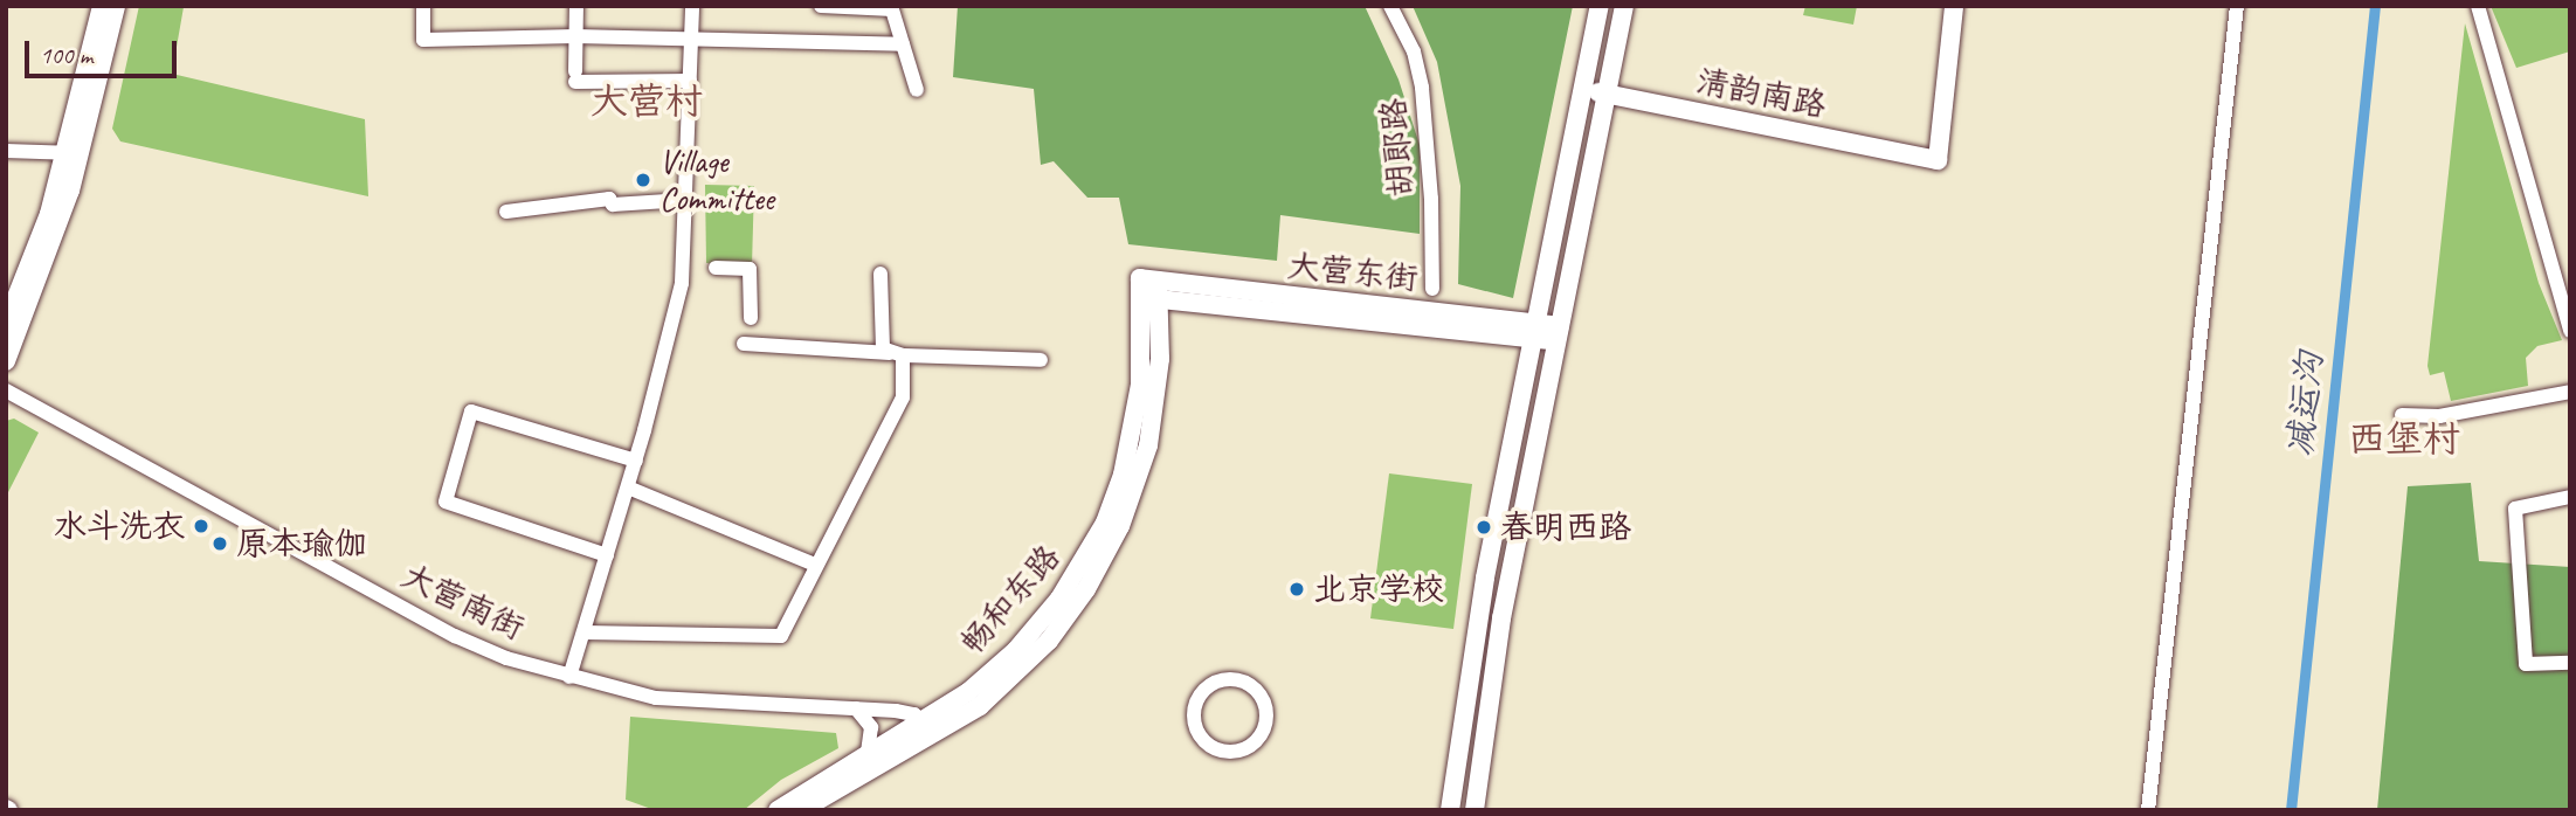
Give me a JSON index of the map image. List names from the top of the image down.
{
  "streets": {
    "main road": ["清韵南路", "大营东街", "畅和东路"],
    "street": ["胡郎路", "大营南街"]
  },
  "crossings": [
    ["大营东街", "畅和东路"],
    ["畅和东路", "大营南街"]
  ],
  "districts": ["大营村", "西堡村"],
  "water": ["减运沟"],
  "places": [
    "Village Committee",
    "水斗洗衣",
    "春明西路",
    "原本瑜伽",
    "北京学校"
  ],
  "scale_bar": "100 m"
}
